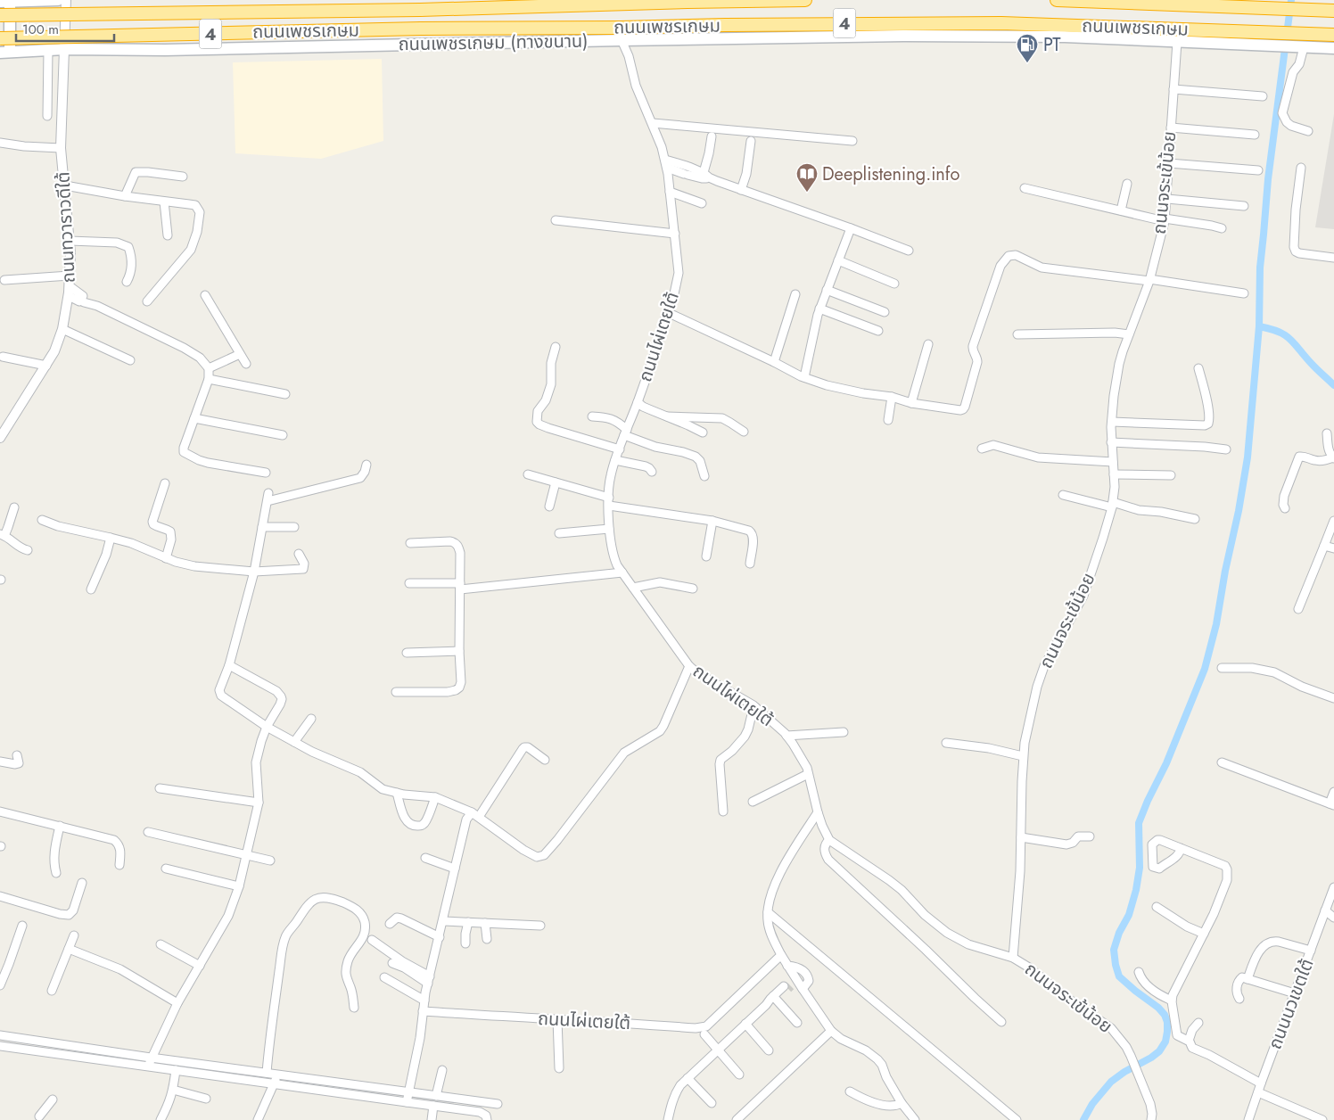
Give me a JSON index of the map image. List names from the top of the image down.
{
  "streets": {
    "highway": ["4", "ถนนเพชรเกษม"],
    "main road": ["ถนนเพชรเกษม (ทางขนาน)"],
    "street": [
      "ถนนจระเข้น้อย",
      "ถนนทวาราวดีใต้",
      "ถนนไผ่เตยใต้",
      "ถนนนวเขตใต้"
    ]
  },
  "crossings": [
    ["ถนนเพชรเกษม", "ถนนเพชรเกษม (ทางขนาน)"],
    ["ถนนเพชรเกษม (ทางขนาน)", "ถนนจระเข้น้อย"],
    ["ถนนเพชรเกษม (ทางขนาน)", "ถนนทวาราวดีใต้"],
    ["ถนนเพชรเกษม (ทางขนาน)", "ถนนไผ่เตยใต้"]
  ],
  "places": {
    "fuel station": ["PT"],
    "library": ["Deeplistening.info"]
  },
  "scale_bar": "100 m"
}
